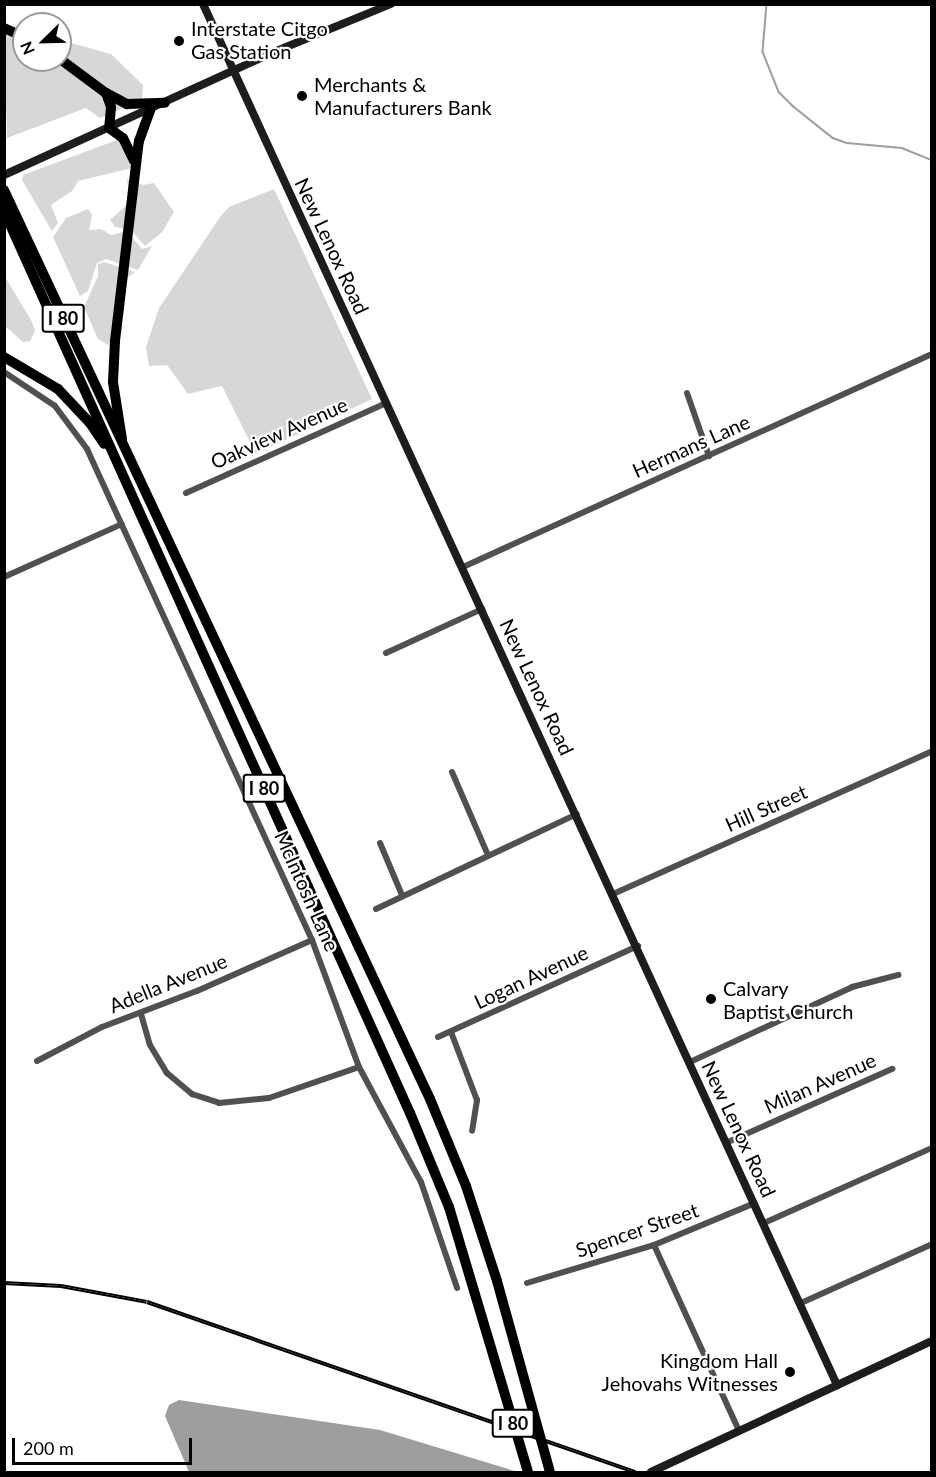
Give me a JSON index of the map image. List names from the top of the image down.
{
  "streets": {
    "highway": ["I 80"],
    "street": [
      "New Lenox Road",
      "Oakview Avenue",
      "Hermans Lane",
      "Hill Street",
      "McIntosh Lane",
      "Logan Avenue",
      "Adella Avenue",
      "Milan Avenue",
      "Spencer Street"
    ]
  },
  "crossings": [
    ["New Lenox Road", "Oakview Avenue"],
    ["New Lenox Road", "Hermans Lane"],
    ["New Lenox Road", "Hill Street"],
    ["New Lenox Road", "Logan Avenue"],
    ["New Lenox Road", "Milan Avenue"],
    ["New Lenox Road", "Spencer Street"],
    ["McIntosh Lane", "Adella Avenue"]
  ],
  "places": [
    "Interstate Citgo Gas Station",
    "Merchants & Manufacturers Bank",
    "Calvary Baptist Church",
    "Kingdom Hall Jehovahs Witnesses"
  ],
  "scale_bar": "200 m",
  "north": "bottom left"
}
